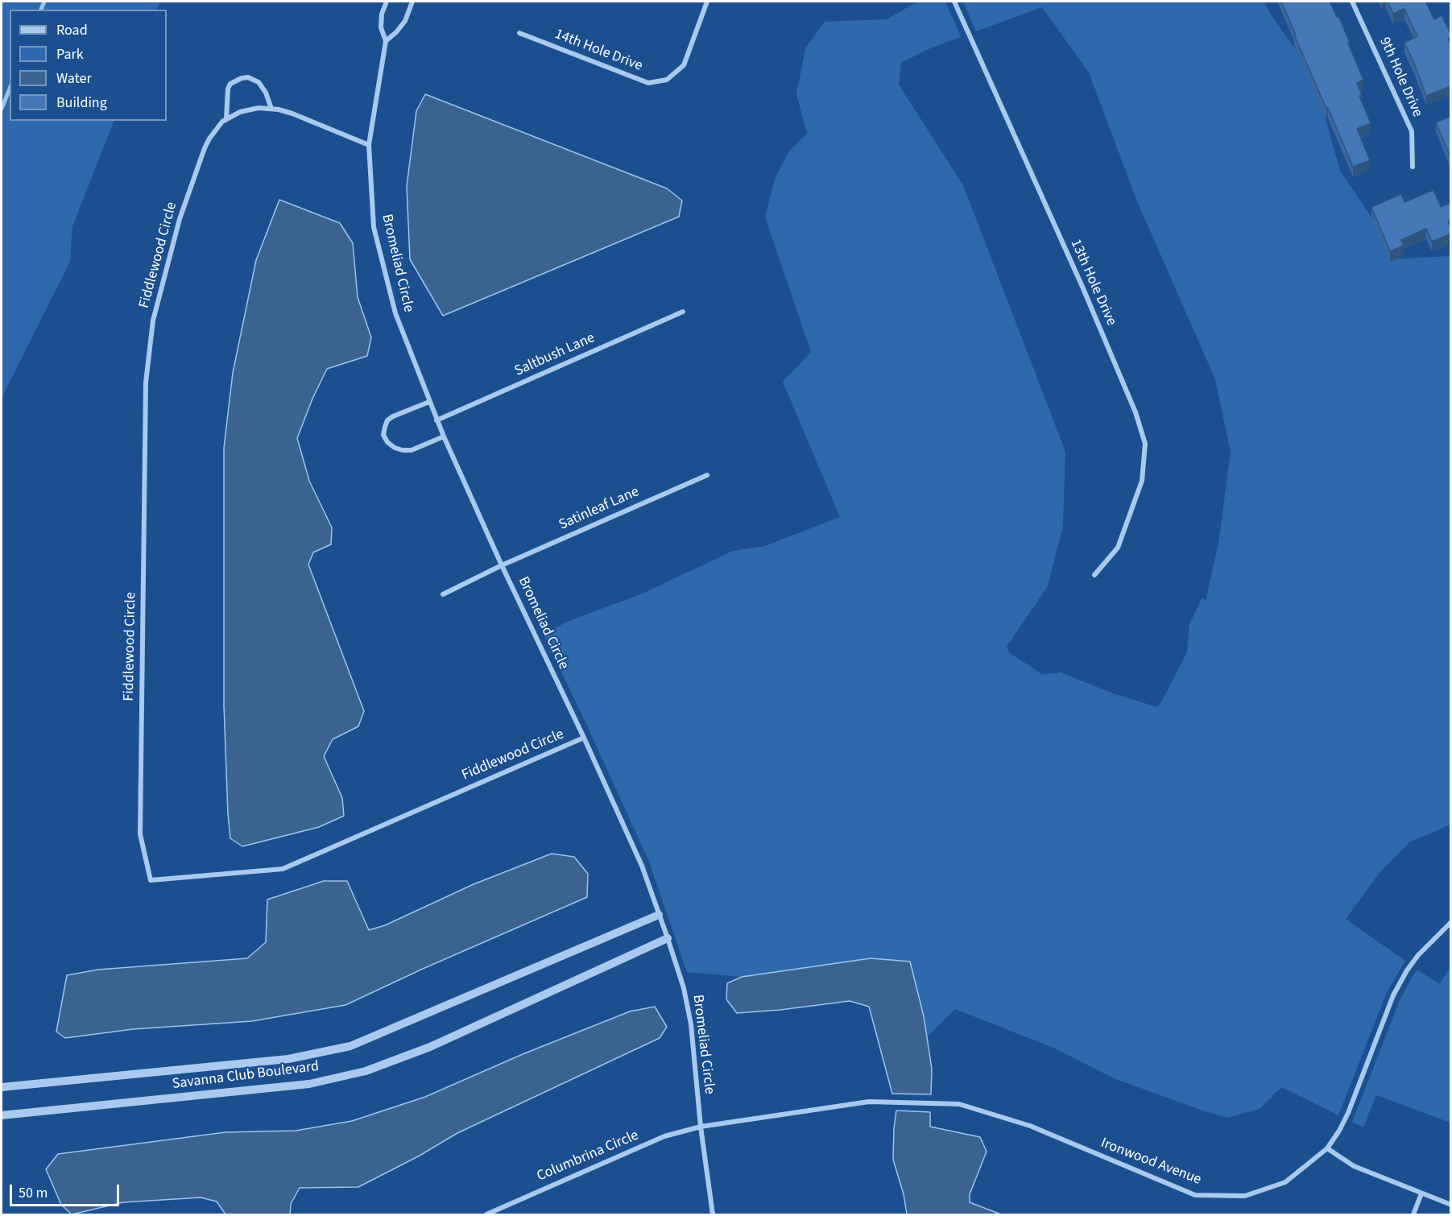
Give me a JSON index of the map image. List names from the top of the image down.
{
  "streets": {
    "street": [
      "14th Hole Drive",
      "9th Hole Drive",
      "Fiddlewood Circle",
      "Bromeliad Circle",
      "13th Hole Drive",
      "Saltbush Lane",
      "Satinleaf Lane",
      "Savanna Club Boulevard",
      "Columbrina Circle",
      "Ironwood Avenue"
    ]
  },
  "crossings": [
    ["Fiddlewood Circle", "Bromeliad Circle"],
    ["Bromeliad Circle", "Saltbush Lane"],
    ["Bromeliad Circle", "Satinleaf Lane"],
    ["Bromeliad Circle", "Savanna Club Boulevard"],
    ["Bromeliad Circle", "Columbrina Circle"],
    ["Bromeliad Circle", "Ironwood Avenue"],
    ["Columbrina Circle", "Ironwood Avenue"]
  ],
  "legend": [
    "Road",
    "Park",
    "Water",
    "Building"
  ],
  "scale_bar": "50 m"
}
